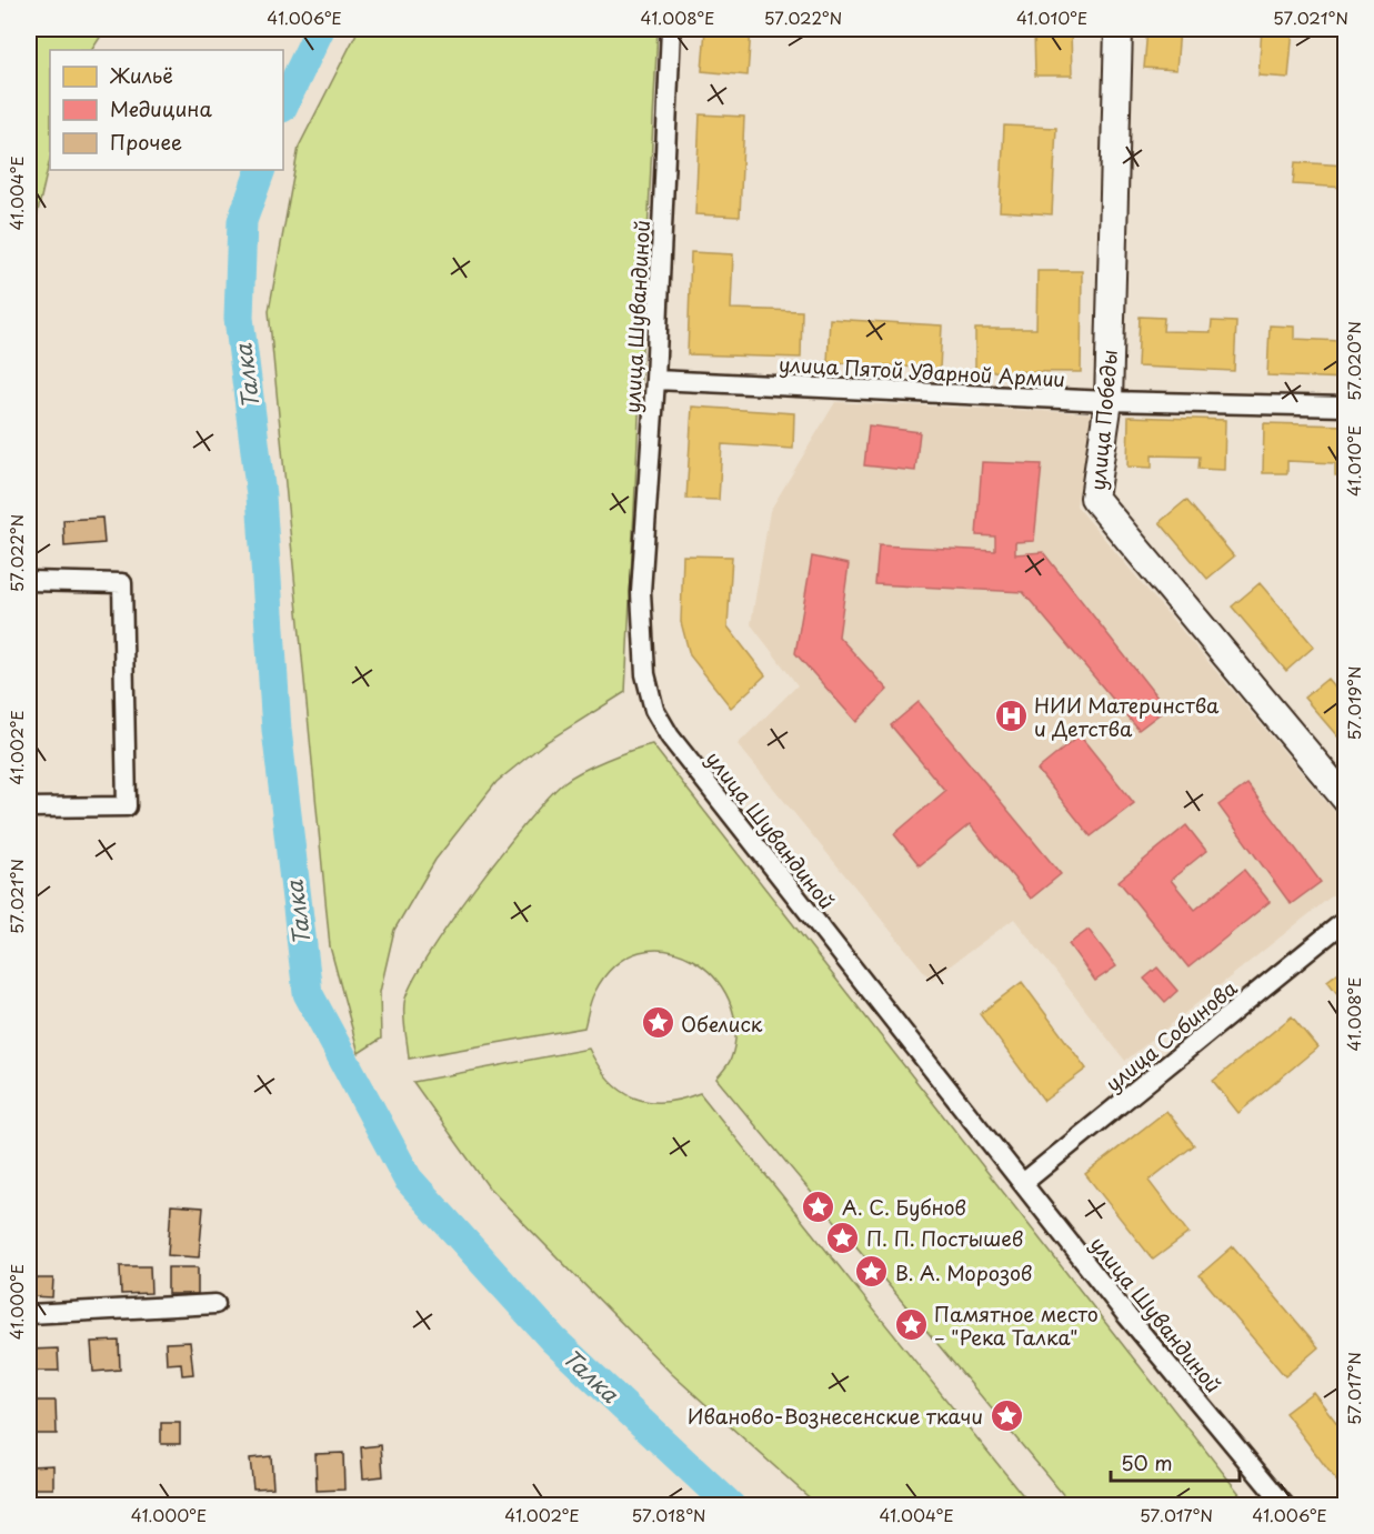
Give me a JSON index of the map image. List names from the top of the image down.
{
  "streets": {
    "street": [
      "улица Шувандиной",
      "улица Пятой Ударной Армии",
      "улица Победы",
      "улица Собинова"
    ]
  },
  "crossings": [
    ["улица Шувандиной", "улица Пятой Ударной Армии"],
    ["улица Шувандиной", "улица Собинова"],
    ["улица Пятой Ударной Армии", "улица Победы"]
  ],
  "water": ["Талка"],
  "places": {
    "hospital": ["НИИ Материнства и Детства"],
    "place": [
      "Обелиск",
      "А. С. Бубнов",
      "П. П. Постышев",
      "В. А. Морозов",
      "Памятное место – \"Река Талка\"",
      "Иваново-Вознесенские ткачи"
    ]
  },
  "legend": ["Жильё", "Медицина", "Прочее"],
  "scale_bar": "50 m",
  "coordinates": [
    "41.006°E",
    "41.008°E",
    "57.022°N",
    "41.010°E",
    "57.021°N",
    "41.004°E",
    "57.020°N",
    "57.019°N",
    "41.002°E",
    "41.000°E",
    "57.017°N",
    "57.018°N"
  ]
}
